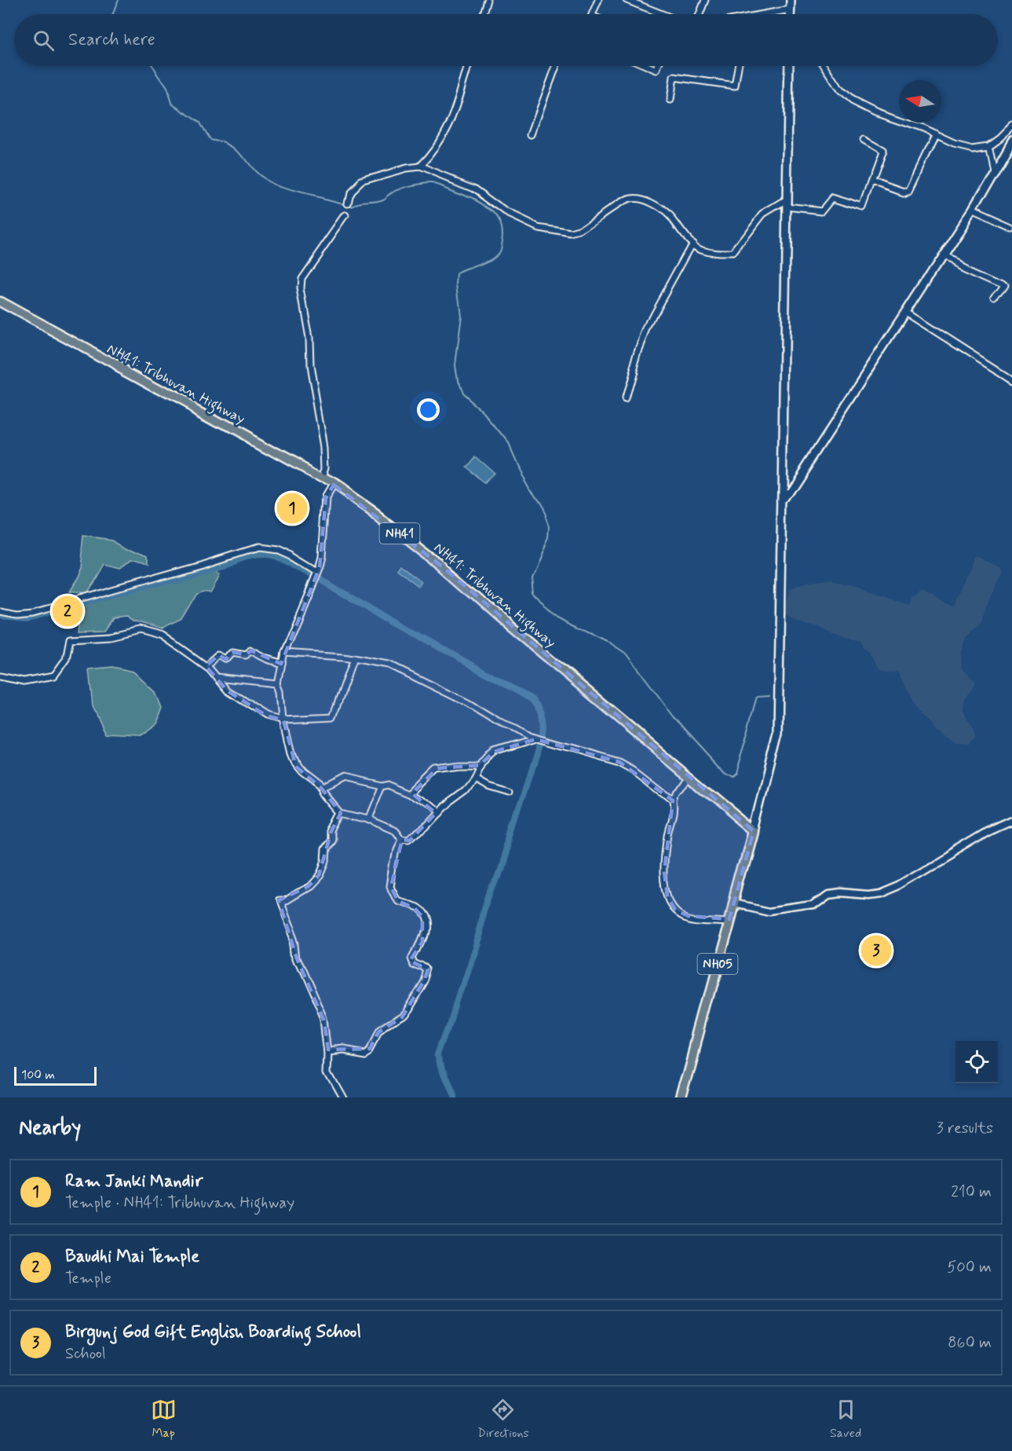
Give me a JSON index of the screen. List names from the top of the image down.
{
  "streets": {
    "highway": ["NH41: Tribhuvan Highway", "NH41", "NH05"]
  },
  "crossings": [
    ["NH41: Tribhuvan Highway", "NH05"]
  ],
  "scale_bar": "100 m",
  "north": "left",
  "page": {
    "search": "Search here",
    "pins": ["1", "2", "3"],
    "scale": "100 m",
    "heading": ["Nearby", "3 results"],
    "list": [
      {
        "mark": "1",
        "name": "Ram Janki Mandir",
        "note": "Temple · NH41: Tribhuvan Highway",
        "value": "210 m"
      },
      {
        "mark": "2",
        "name": "Baudhi Mai Temple",
        "note": "Temple",
        "value": "500 m"
      },
      {
        "mark": "3",
        "name": "Birgunj God Gift English Boarding School",
        "note": "School",
        "value": "860 m"
      }
    ],
    "nav": ["Map", "Directions", "Saved"]
  }
}
